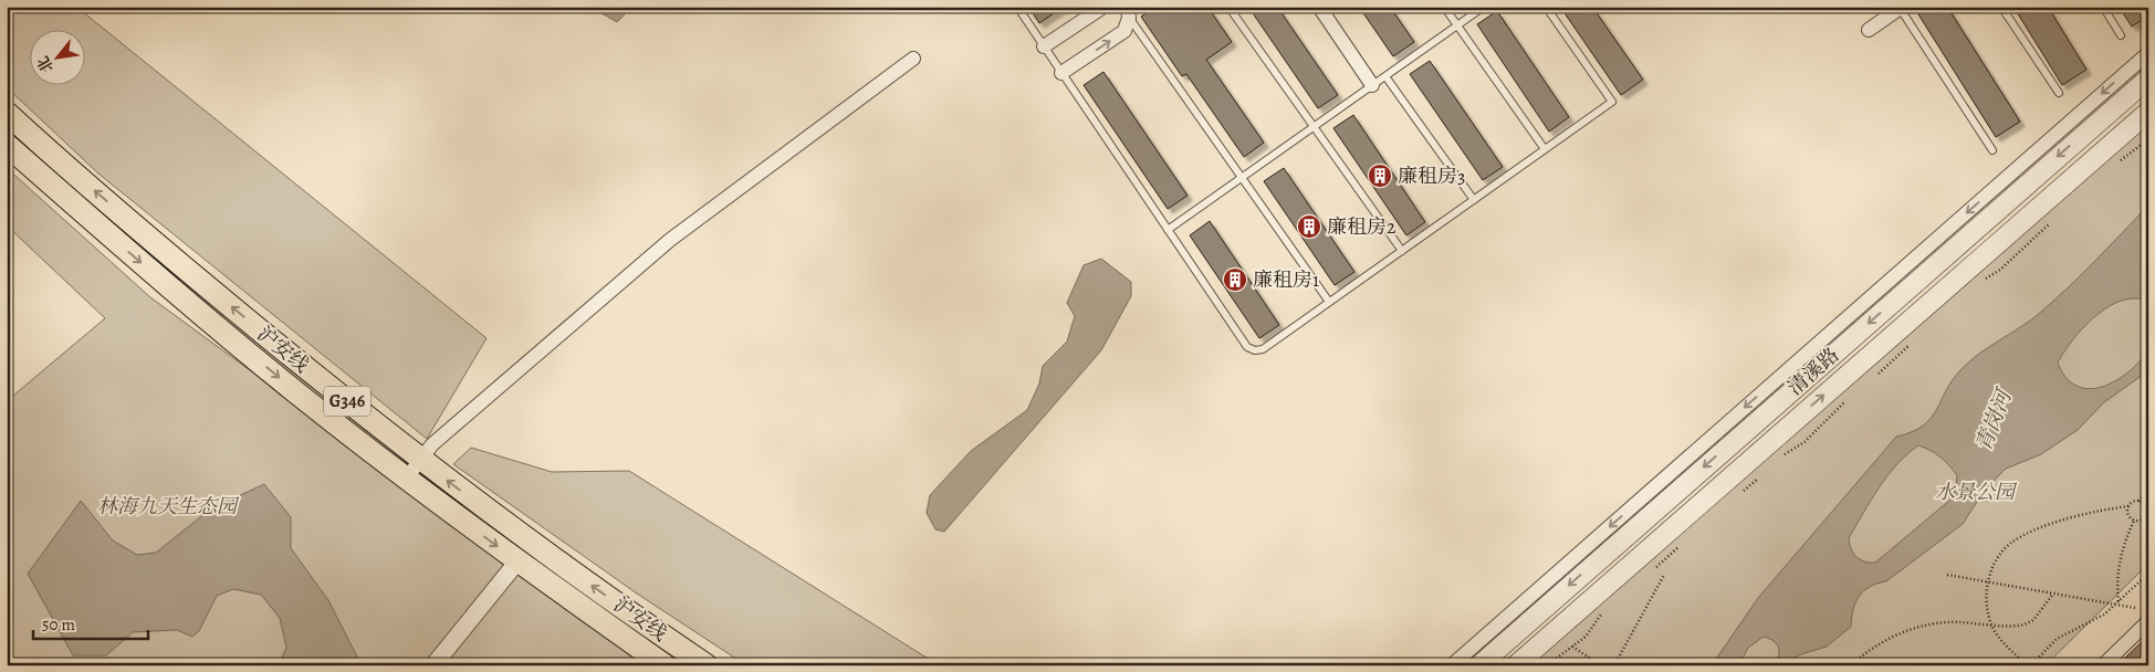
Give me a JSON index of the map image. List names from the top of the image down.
{
  "streets": {
    "highway": ["沪安线", "G346"],
    "main road": ["清溪路"]
  },
  "water": ["青岗河"],
  "parks": ["水景公园", "林海九天生态园"],
  "places": {
    "building": ["廉租房3", "廉租房2", "廉租房1"]
  },
  "scale_bar": "50 m",
  "north": "bottom left"
}
